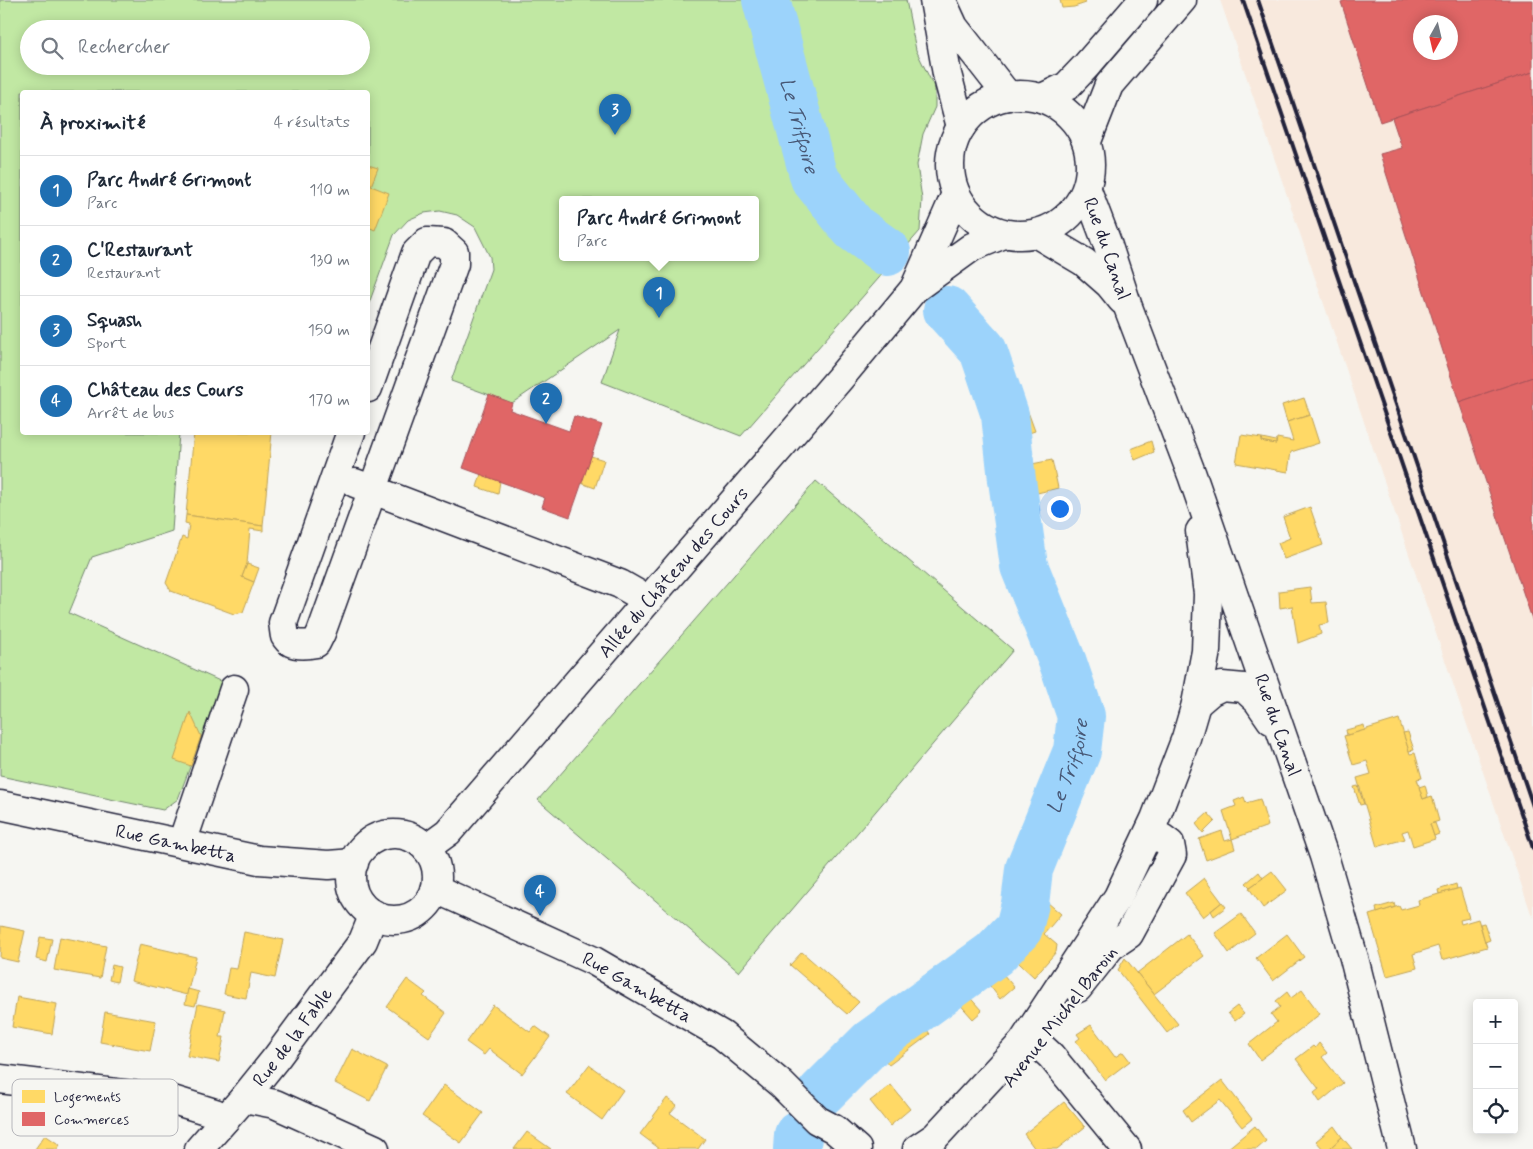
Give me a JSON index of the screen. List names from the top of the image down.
{
  "streets": {
    "street": [
      "Rue du Canal",
      "Allée du Château des Cours",
      "Rue Gambetta",
      "Avenue Michel Baroin",
      "Rue de la Fable"
    ]
  },
  "crossings": [
    ["Rue du Canal", "Allée du Château des Cours"],
    ["Rue du Canal", "Avenue Michel Baroin"],
    ["Allée du Château des Cours", "Rue Gambetta"],
    ["Allée du Château des Cours", "Rue de la Fable"],
    ["Rue Gambetta", "Rue de la Fable"]
  ],
  "water": ["Le Triffoire"],
  "legend": ["Logements", "Commerces"],
  "north": "bottom",
  "page": {
    "search": "Rechercher",
    "heading": ["À proximité", "4 résultats"],
    "pins": [
      "3",
      "1",
      "2",
      "4"
    ],
    "list": [
      {
        "mark": "1",
        "name": "Parc André Grimont",
        "note": "Parc",
        "value": "110 m"
      },
      {
        "mark": "2",
        "name": "C'Restaurant",
        "note": "Restaurant",
        "value": "130 m"
      },
      {
        "mark": "3",
        "name": "Squash",
        "note": "Sport",
        "value": "150 m"
      },
      {
        "mark": "4",
        "name": "Château des Cours",
        "note": "Arrêt de bus",
        "value": "170 m"
      }
    ],
    "popup": ["Parc André Grimont", "Parc"],
    "map_buttons": ["+", "−"]
  }
}
